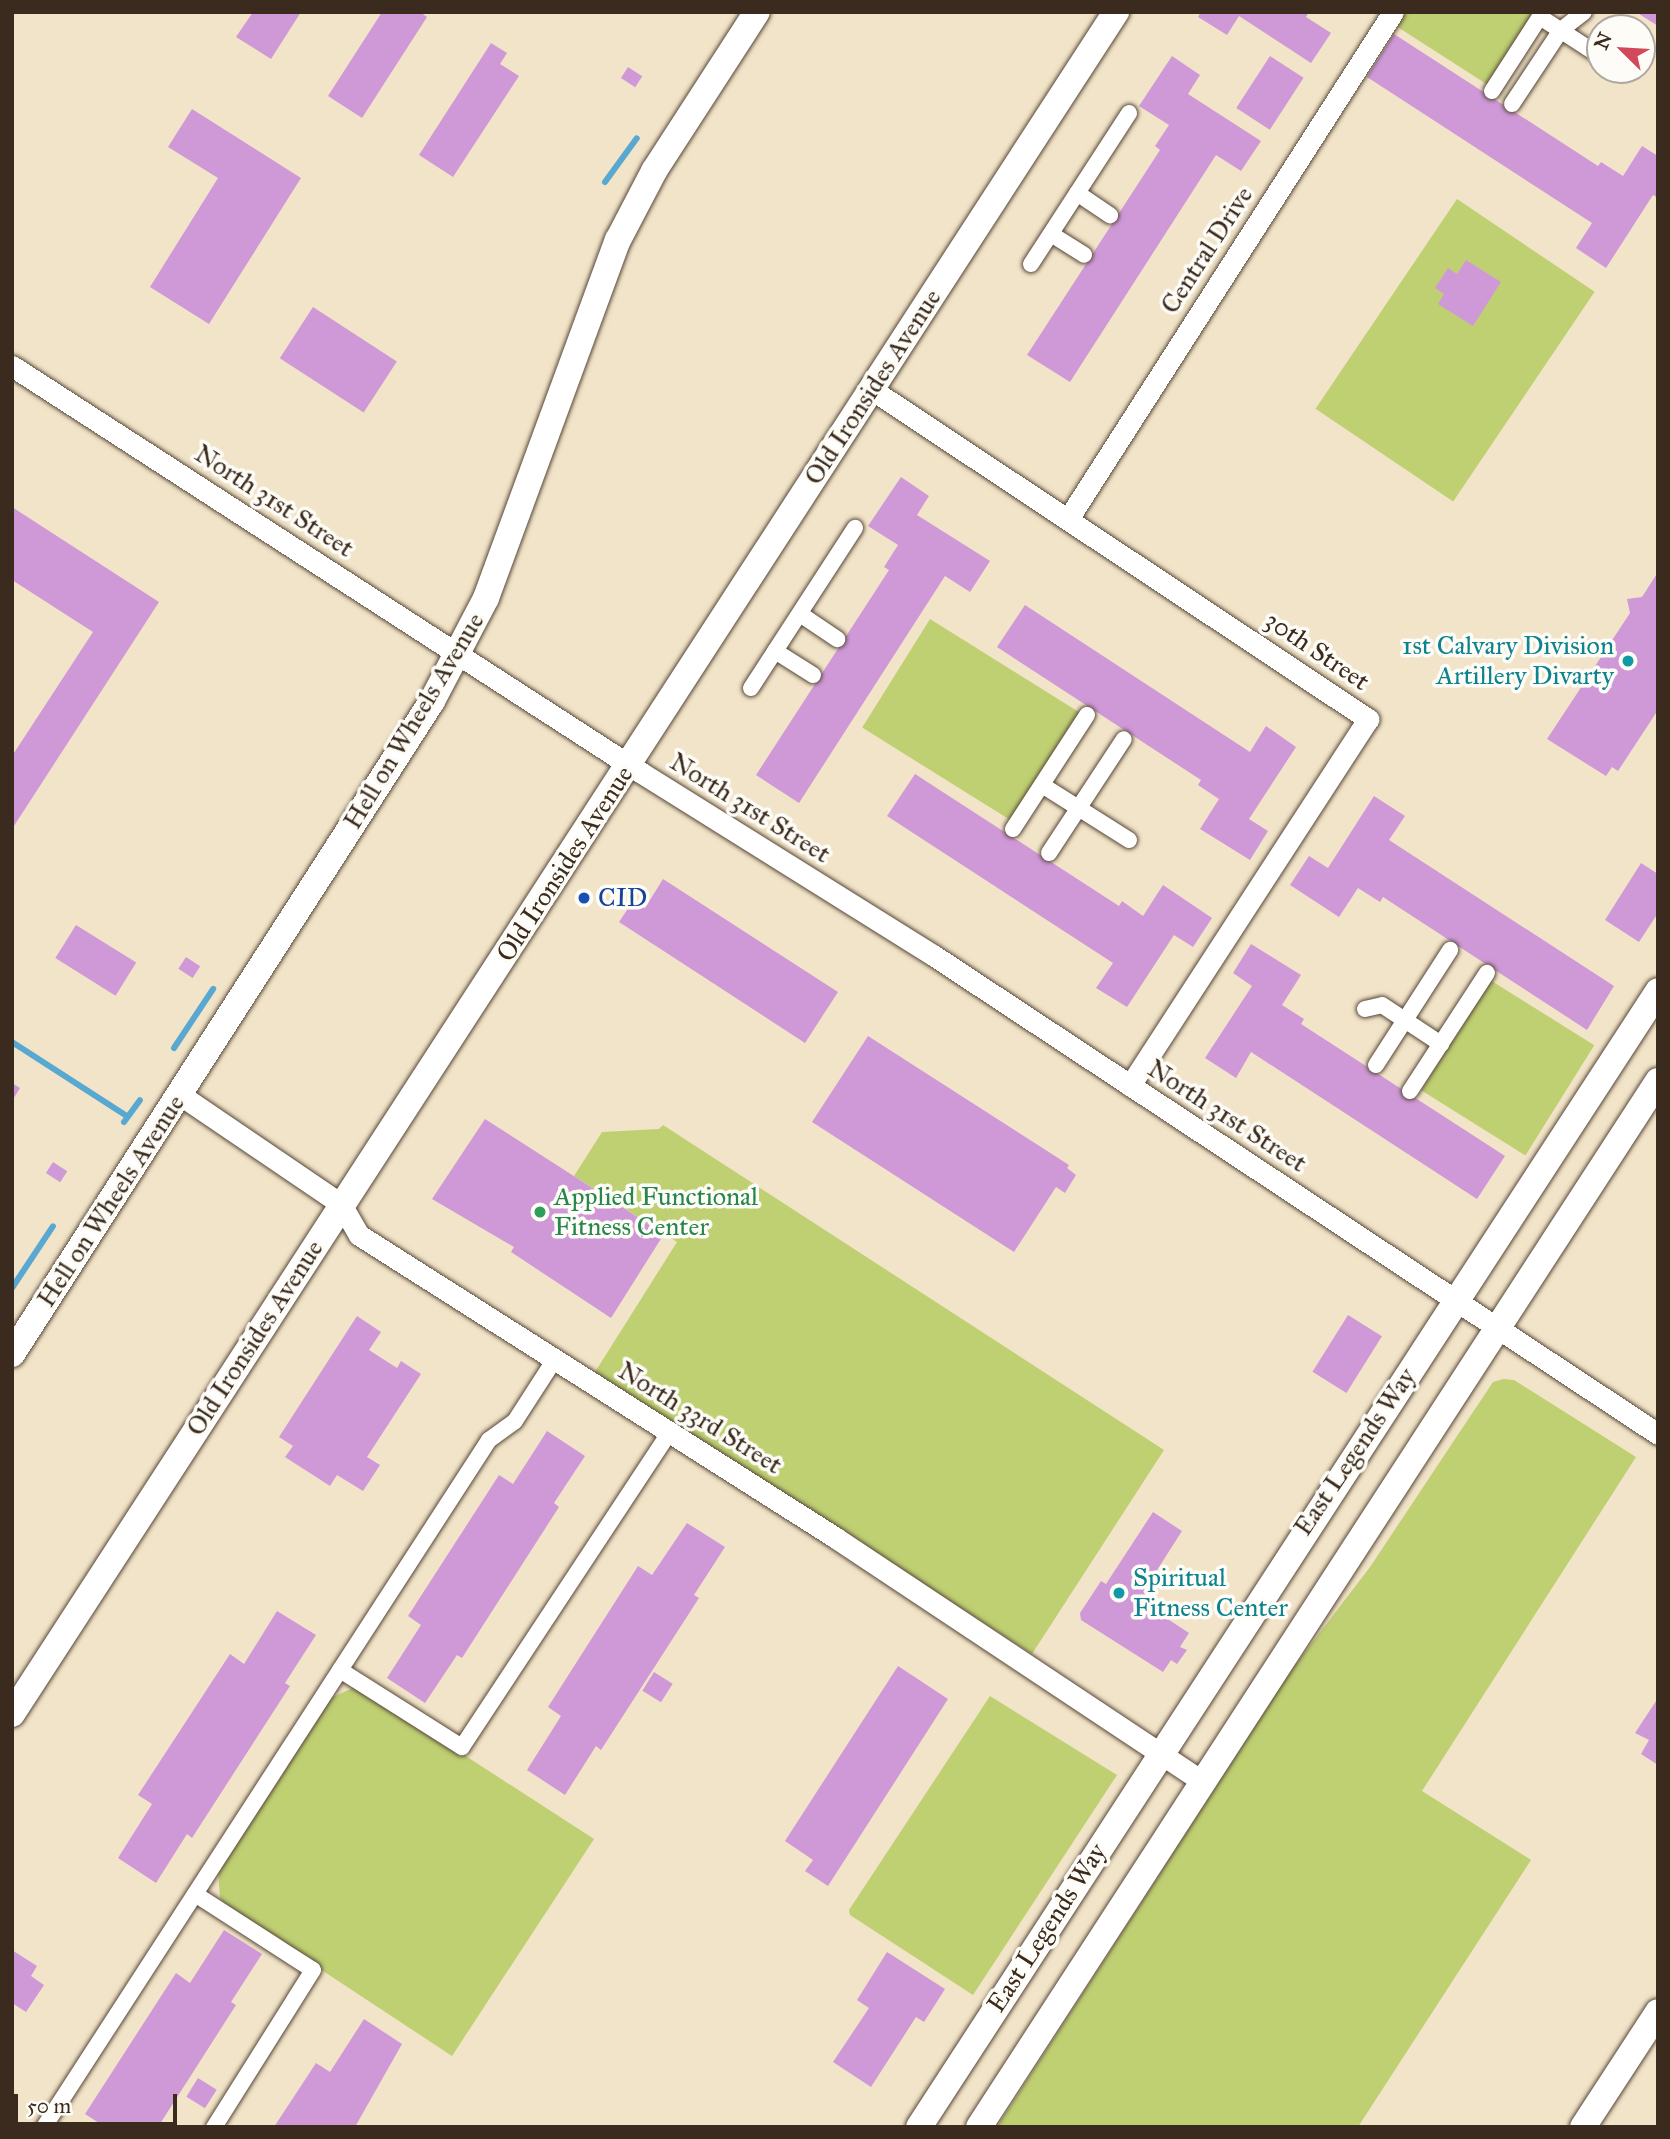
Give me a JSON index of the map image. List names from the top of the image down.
{
  "streets": {
    "street": [
      "Central Drive",
      "Old Ironsides Avenue",
      "North 31st Street",
      "30th Street",
      "Hell on Wheels Avenue",
      "North 33rd Street",
      "East Legends Way"
    ]
  },
  "crossings": [
    ["Central Drive", "30th Street"],
    ["Old Ironsides Avenue", "North 31st Street"],
    ["Old Ironsides Avenue", "30th Street"],
    ["Old Ironsides Avenue", "North 33rd Street"],
    ["North 31st Street", "30th Street"],
    ["North 31st Street", "Hell on Wheels Avenue"],
    ["North 31st Street", "East Legends Way"],
    ["Hell on Wheels Avenue", "North 33rd Street"],
    ["North 33rd Street", "East Legends Way"]
  ],
  "places": [
    "1st Calvary Division Artillery Divarty",
    "CID",
    "Applied Functional Fitness Center",
    "Spiritual Fitness Center"
  ],
  "scale_bar": "50 m",
  "north": "top left"
}
